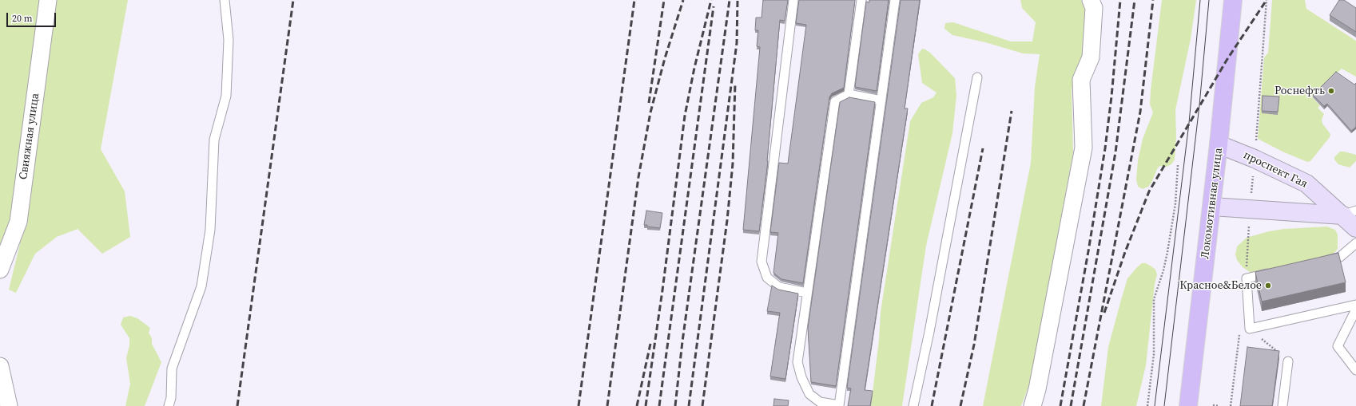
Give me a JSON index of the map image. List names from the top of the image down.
{
  "streets": {
    "main road": ["проспект Гая", "Локомотивная улица"],
    "street": ["Свияжная улица"]
  },
  "crossings": [
    ["проспект Гая", "Локомотивная улица"]
  ],
  "places": ["Роснефть", "Красное&Белое"],
  "scale_bar": "20 m"
}
